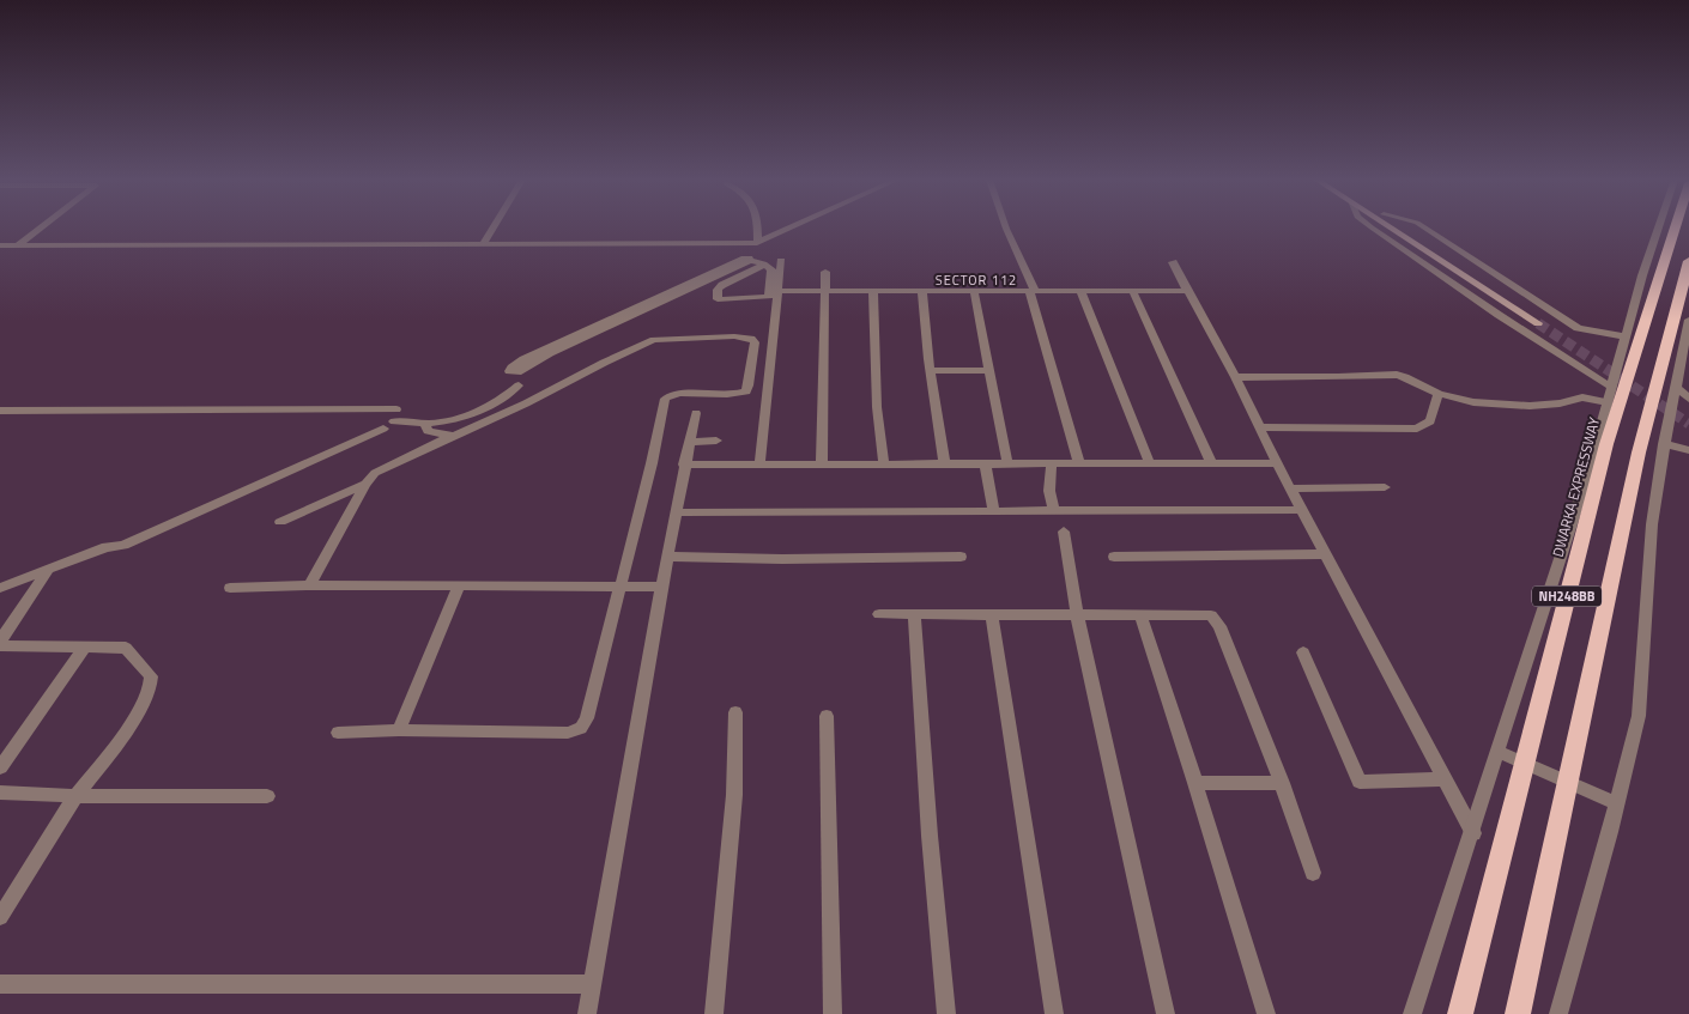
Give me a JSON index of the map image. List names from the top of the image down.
{
  "streets": {
    "highway": ["DWARKA EXPRESSWAY", "NH248BB"]
  },
  "districts": ["SECTOR 112"]
}
